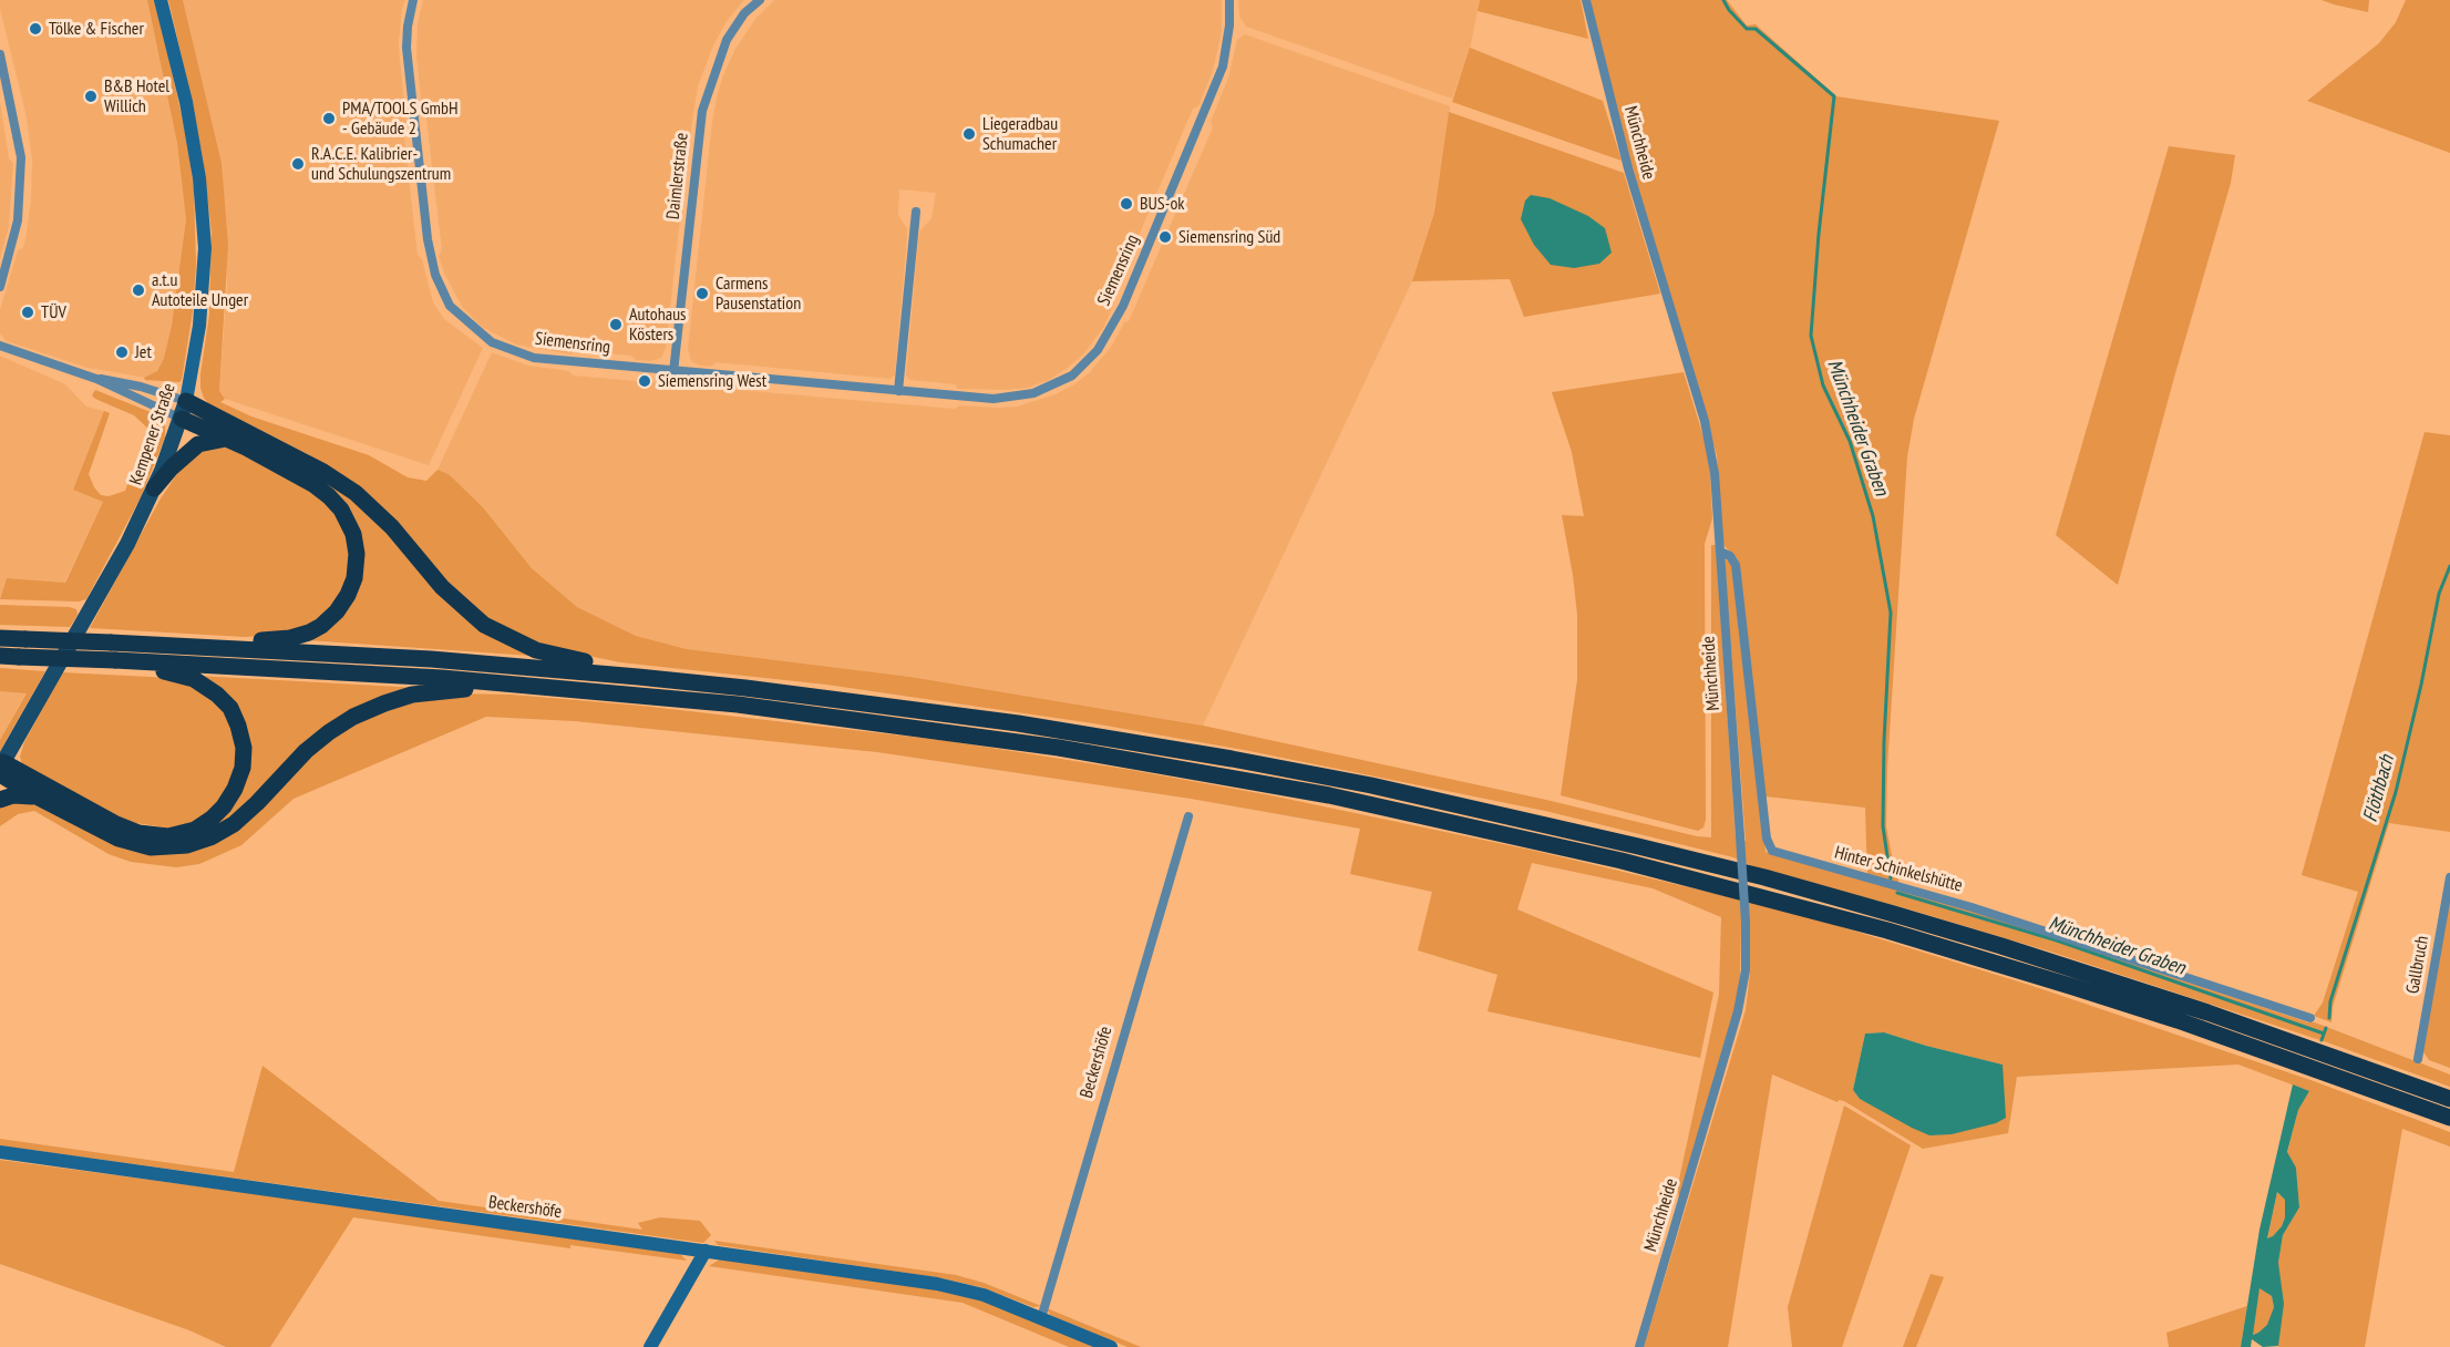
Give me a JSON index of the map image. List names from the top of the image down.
{
  "streets": {
    "main road": ["Kempener Straße"],
    "street": [
      "Münchheide",
      "Daimlerstraße",
      "Siemensring",
      "Hinter Schinkelshütte",
      "Gallbruch",
      "Beckershöfe"
    ]
  },
  "crossings": [
    ["Münchheide", "Hinter Schinkelshütte"],
    ["Daimlerstraße", "Siemensring"]
  ],
  "water": ["Münchheider Graben", "Flöthbach"],
  "places": [
    "Tölke & Fischer",
    "B&B Hotel Willich",
    "PMA/TOOLS GmbH - Gebäude 2",
    "Liegeradbau Schumacher",
    "R.A.C.E. Kalibrier- und Schulungszentrum",
    "BUS-ok",
    "Siemensring Süd",
    "a.t.u Autoteile Unger",
    "Carmens Pausenstation",
    "TÜV",
    "Autohaus Kösters",
    "Jet",
    "Siemensring West"
  ]
}
